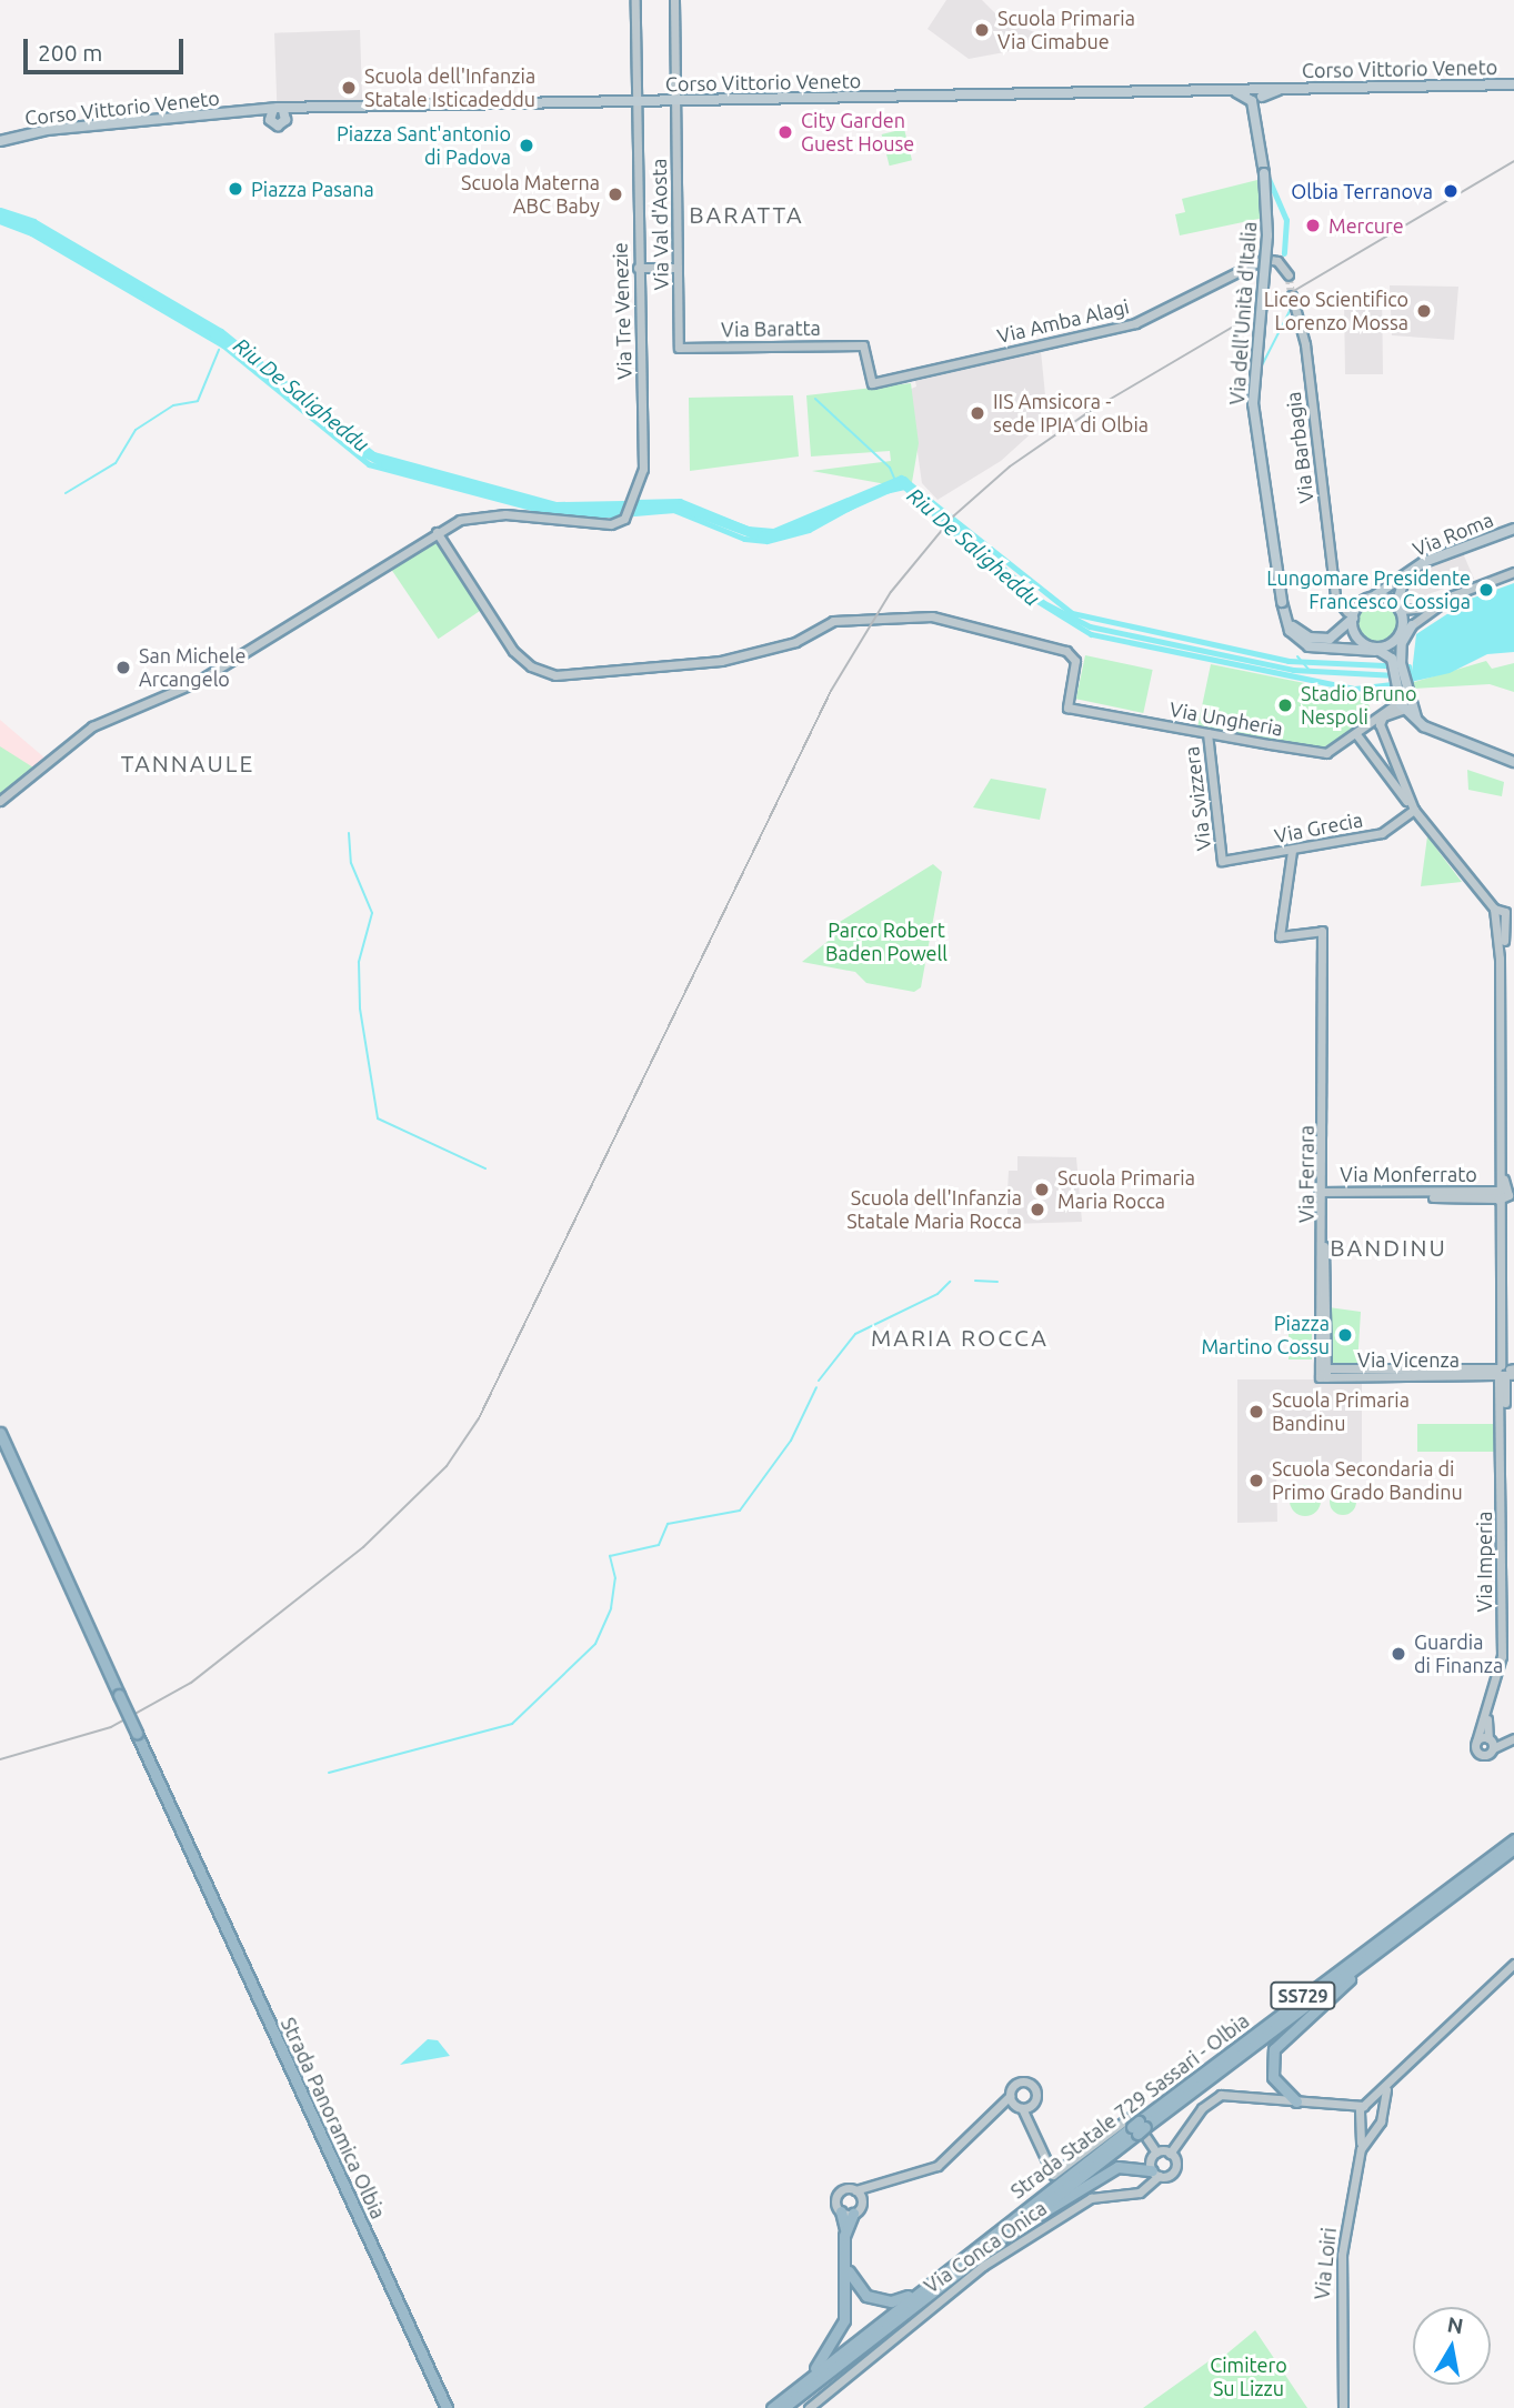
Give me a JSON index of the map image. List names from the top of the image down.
{
  "streets": {
    "highway": ["SS729", "Strada Statale 729 Sassari - Olbia", "Strada Panoramica Olbia"],
    "main road": ["Corso Vittorio Veneto", "Via dell'Unità d'Italia", "Via Roma"],
    "street": [
      "Via Val d'Aosta",
      "Via Tre Venezie",
      "Via Amba Alagi",
      "Via Baratta",
      "Via Barbagia",
      "Via Ungheria",
      "Via Svizzera",
      "Via Grecia",
      "Via Ferrara",
      "Via Monferrato",
      "Via Vicenza",
      "Via Imperia",
      "Via Conca Onica",
      "Via Loiri"
    ]
  },
  "crossings": [
    ["Corso Vittorio Veneto", "Via Val d'Aosta"],
    ["Corso Vittorio Veneto", "Via Tre Venezie"],
    ["Corso Vittorio Veneto", "Via dell'Unità d'Italia"],
    ["Via Val d'Aosta", "Via Baratta"],
    ["Via dell'Unità d'Italia", "Via Barbagia"],
    ["Via dell'Unità d'Italia", "Via Roma"],
    ["Via Amba Alagi", "Via Baratta"],
    ["Via Barbagia", "Via Roma"],
    ["Via Ungheria", "Via Svizzera"],
    ["Via Ungheria", "Via Imperia"],
    ["Via Svizzera", "Via Grecia"],
    ["Via Grecia", "Via Ferrara"],
    ["Via Grecia", "Via Imperia"],
    ["Via Ferrara", "Via Monferrato"],
    ["Via Ferrara", "Via Vicenza"],
    ["Via Monferrato", "Via Imperia"],
    ["Via Vicenza", "Via Imperia"]
  ],
  "districts": [
    "BARATTA",
    "TANNAULE",
    "BANDINU",
    "MARIA ROCCA"
  ],
  "water": ["Riu De Saligheddu"],
  "parks": ["Parco Robert Baden Powell", "Cimitero Su Lizzu"],
  "places": [
    "Scuola Primaria Via Cimabue",
    "Scuola dell'Infanzia Statale Isticadeddu",
    "City Garden Guest House",
    "Piazza Sant'antonio di Padova",
    "Piazza Pasana",
    "Olbia Terranova",
    "Scuola Materna ABC Baby",
    "Mercure",
    "Liceo Scientifico Lorenzo Mossa",
    "IIS Amsicora - sede IPIA di Olbia",
    "Lungomare Presidente Francesco Cossiga",
    "San Michele Arcangelo",
    "Stadio Bruno Nespoli",
    "Scuola Primaria Maria Rocca",
    "Scuola dell'Infanzia Statale Maria Rocca",
    "Piazza Martino Cossu",
    "Scuola Primaria Bandinu",
    "Scuola Secondaria di Primo Grado Bandinu",
    "Guardia di Finanza"
  ],
  "scale_bar": "200 m",
  "north": "top"
}
